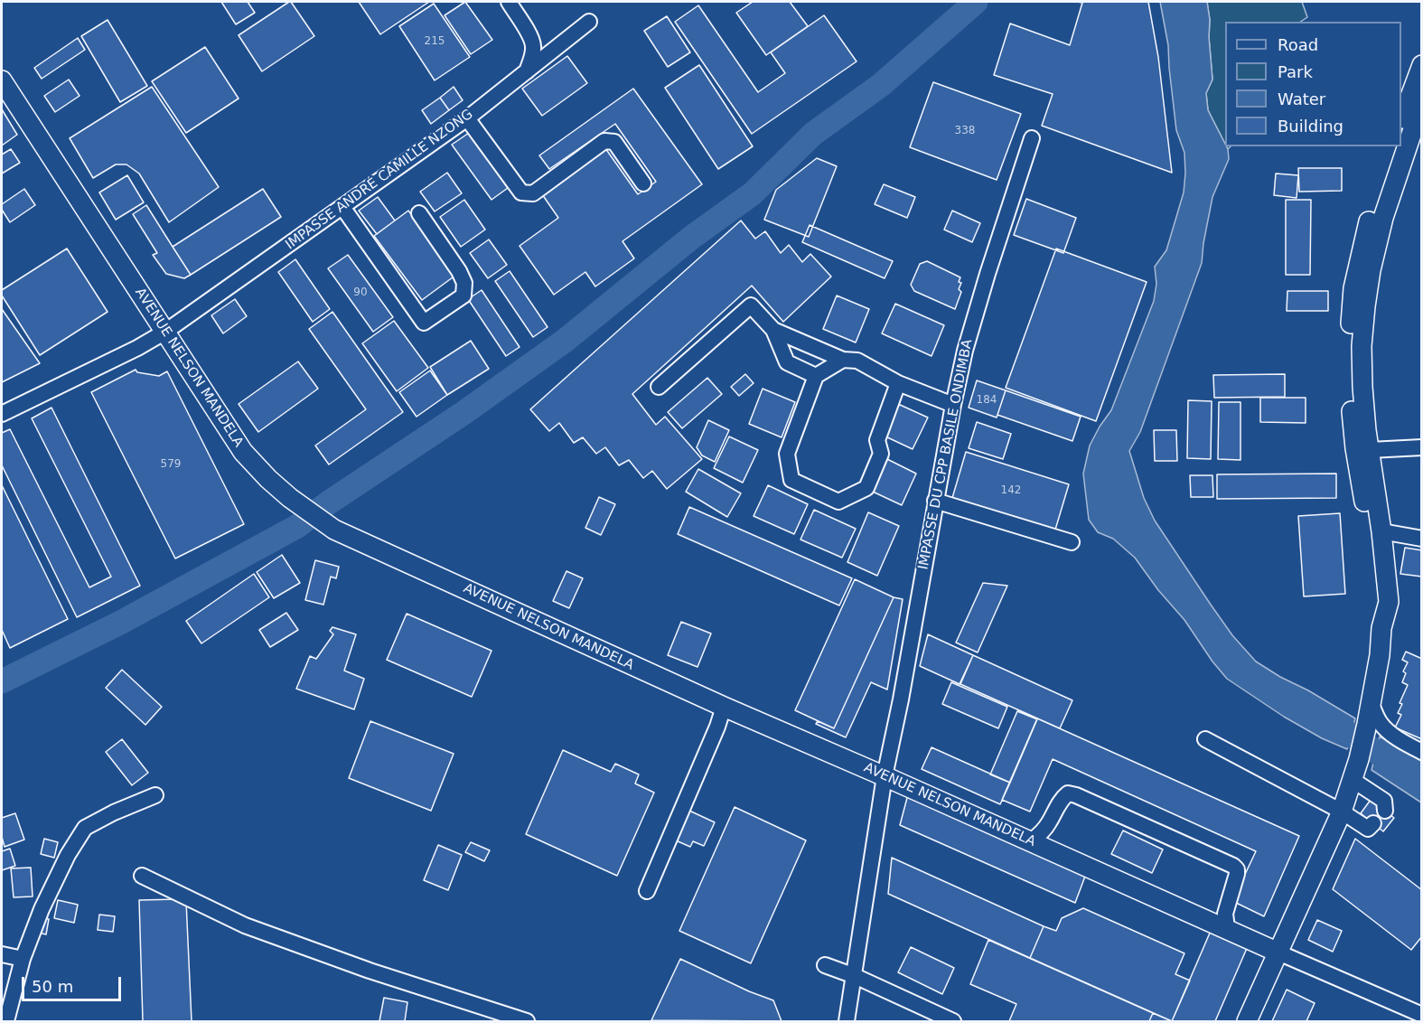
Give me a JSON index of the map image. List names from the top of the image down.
{
  "streets": {
    "main road": ["AVENUE NELSON MANDELA"],
    "street": ["IMPASSE ANDRÉ CAMILLE NZONG", "IMPASSE DU CPP BASILE ONDIMBA"]
  },
  "crossings": [
    ["IMPASSE ANDRÉ CAMILLE NZONG", "AVENUE NELSON MANDELA"],
    ["AVENUE NELSON MANDELA", "IMPASSE DU CPP BASILE ONDIMBA"]
  ],
  "house_numbers": [
    "215",
    "338",
    "90",
    "184",
    "579",
    "142"
  ],
  "legend": [
    "Road",
    "Park",
    "Water",
    "Building"
  ],
  "scale_bar": "50 m"
}
